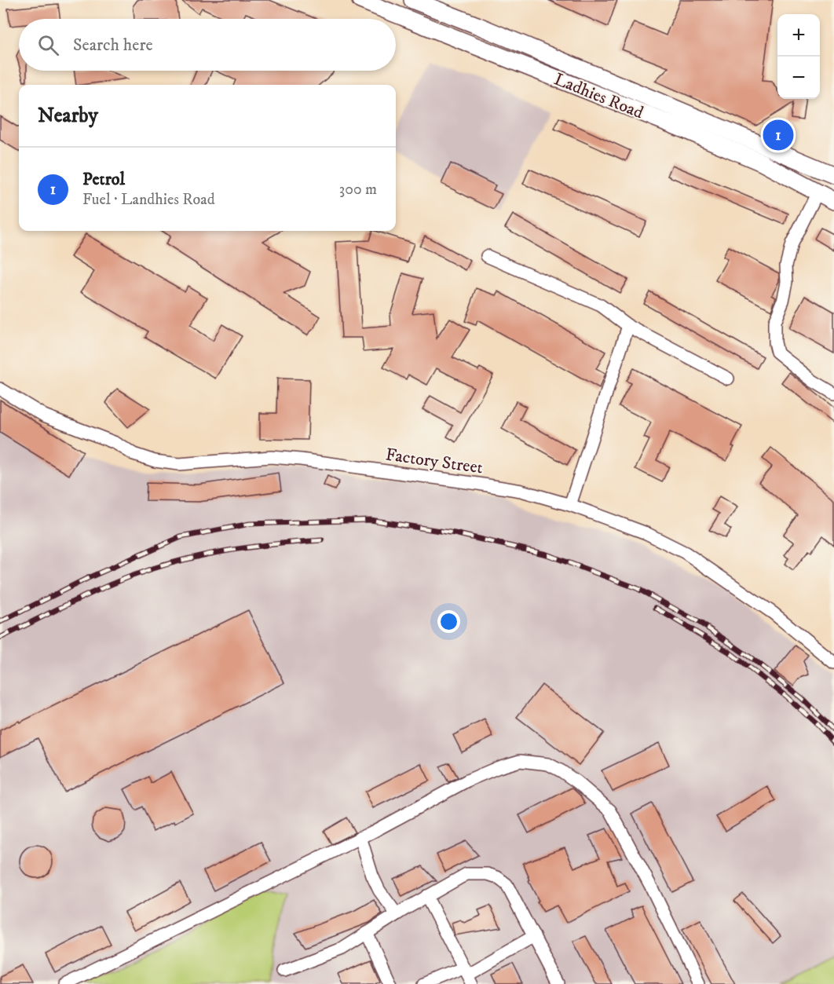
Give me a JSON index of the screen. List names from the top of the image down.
{
  "streets": {
    "main road": ["Ladhies Road"],
    "street": ["Factory Street"]
  },
  "page": {
    "map_buttons": ["+", "−"],
    "search": "Search here",
    "heading": "Nearby",
    "pins": "1",
    "list": [
      {
        "mark": "1",
        "name": "Petrol",
        "note": "Fuel · Landhies Road",
        "value": "300 m"
      }
    ]
  }
}
